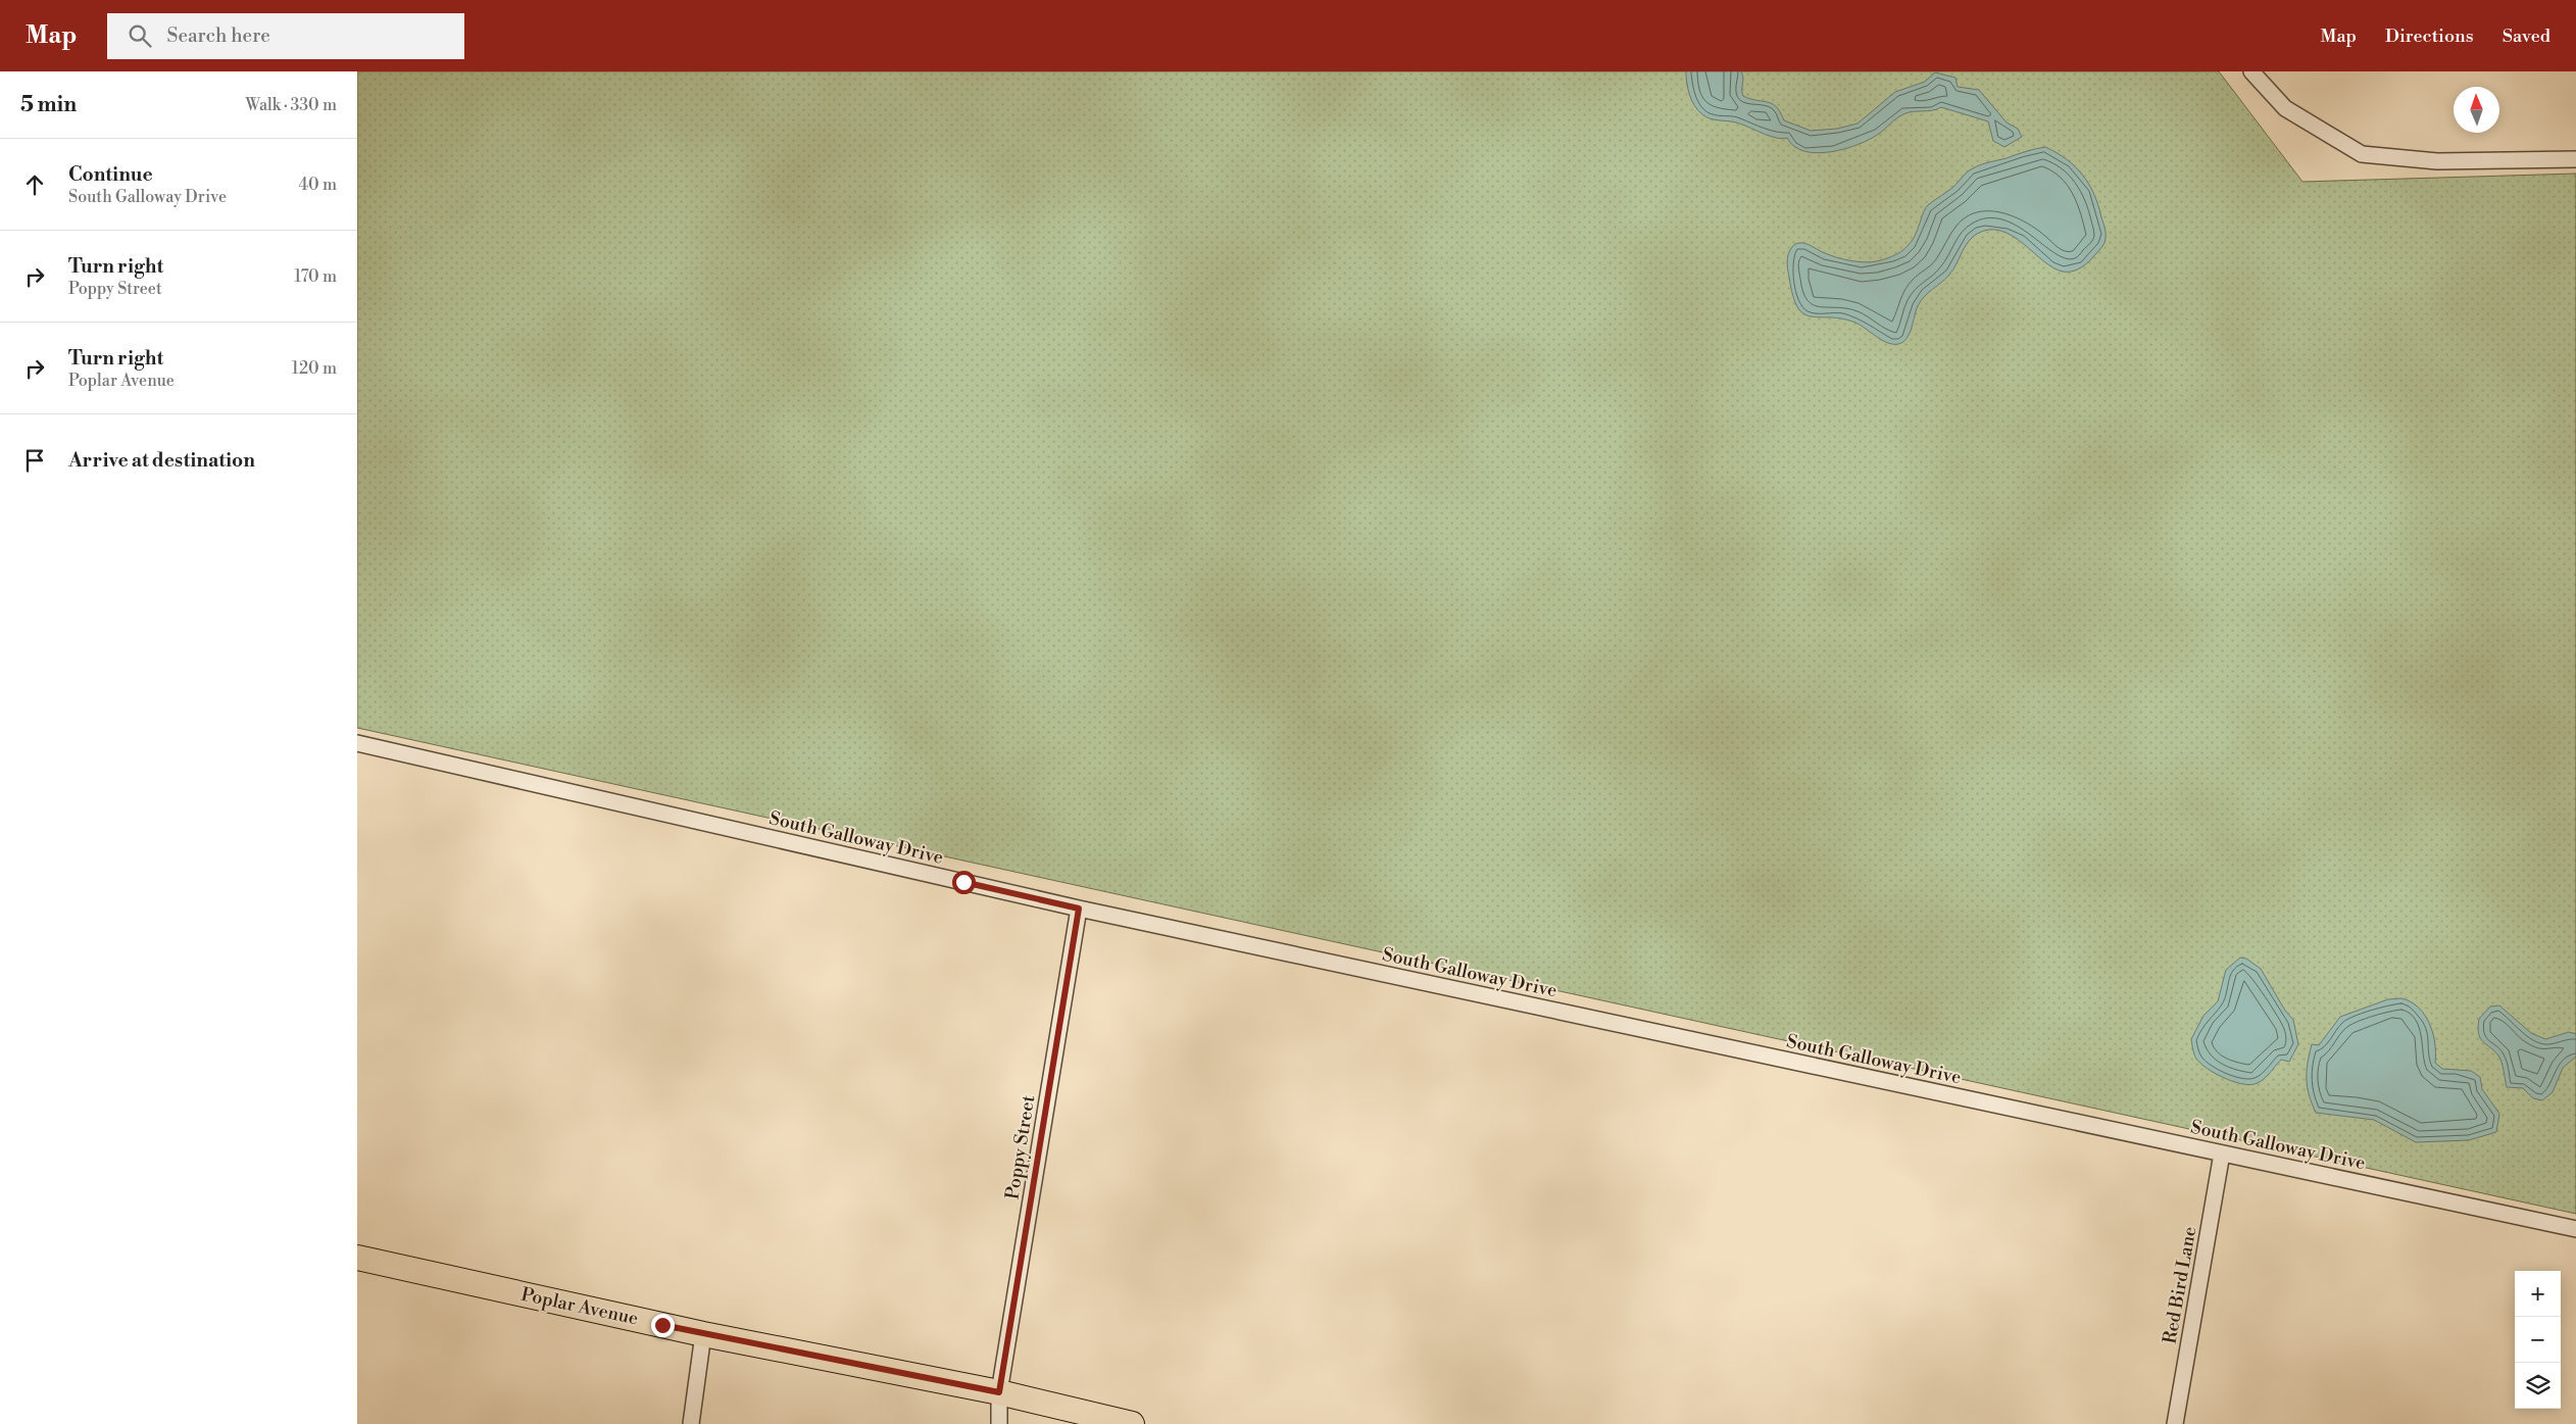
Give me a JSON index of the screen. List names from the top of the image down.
{
  "streets": {
    "main road": ["Poplar Avenue"],
    "street": ["South Galloway Drive", "Poppy Street", "Red Bird Lane"]
  },
  "crossings": [
    ["South Galloway Drive", "Poppy Street"],
    ["South Galloway Drive", "Red Bird Lane"],
    ["Poppy Street", "Poplar Avenue"]
  ],
  "north": "top",
  "page": {
    "header": "Map",
    "search": "Search here",
    "nav": ["Map", "Directions", "Saved"],
    "heading": ["5 min", "Walk · 330 m"],
    "list": [
      ["Continue", "South Galloway Drive", "40 m"],
      ["Turn right", "Poppy Street", "170 m"],
      ["Turn right", "Poplar Avenue", "120 m"],
      "Arrive at destination"
    ],
    "map_buttons": ["+", "−"]
  }
}
